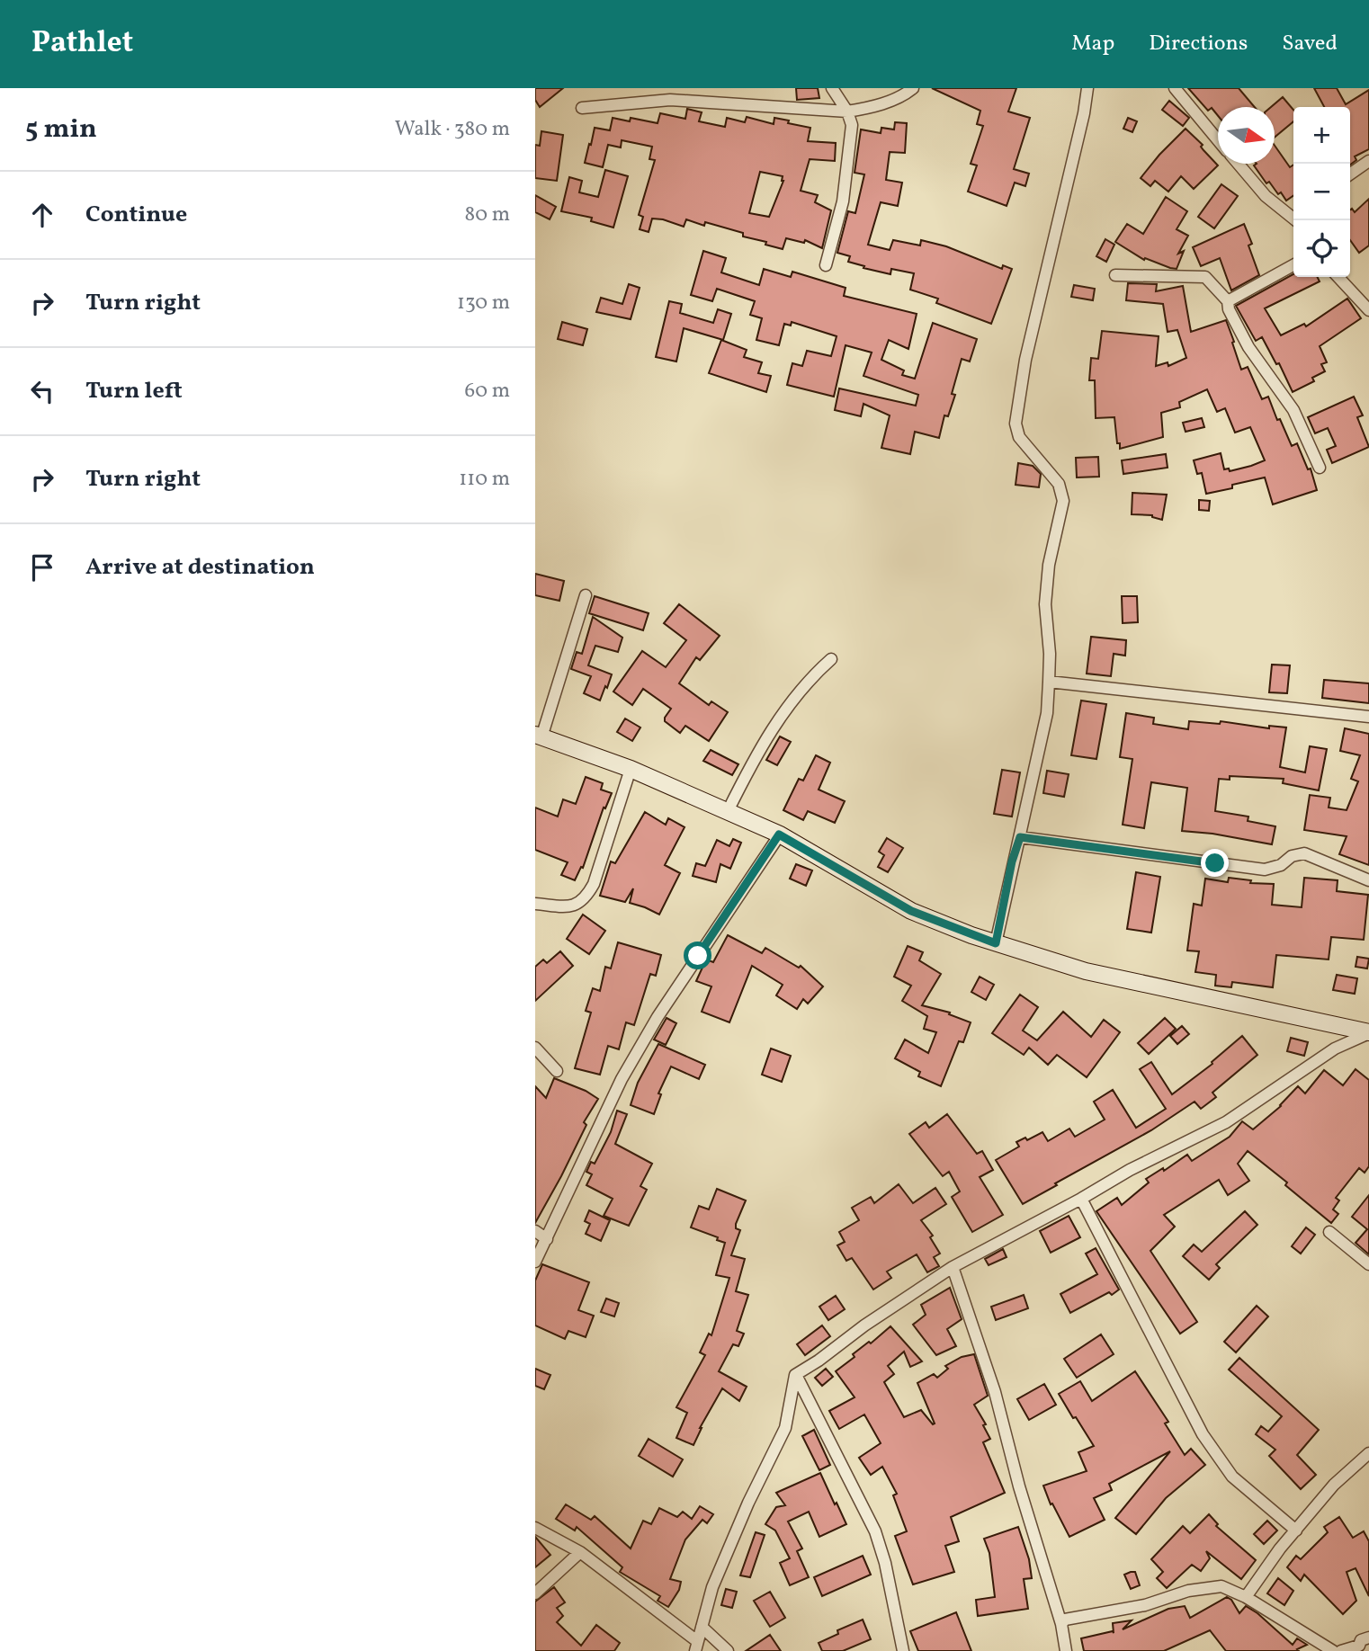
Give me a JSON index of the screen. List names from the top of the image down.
{
  "north": "right",
  "page": {
    "header": "Pathlet",
    "nav": ["Map", "Directions", "Saved"],
    "heading": ["5 min", "Walk · 380 m"],
    "map_buttons": ["+", "−"],
    "list": [
      ["Continue", "80 m"],
      ["Turn right", "130 m"],
      ["Turn left", "60 m"],
      ["Turn right", "110 m"],
      "Arrive at destination"
    ]
  }
}
